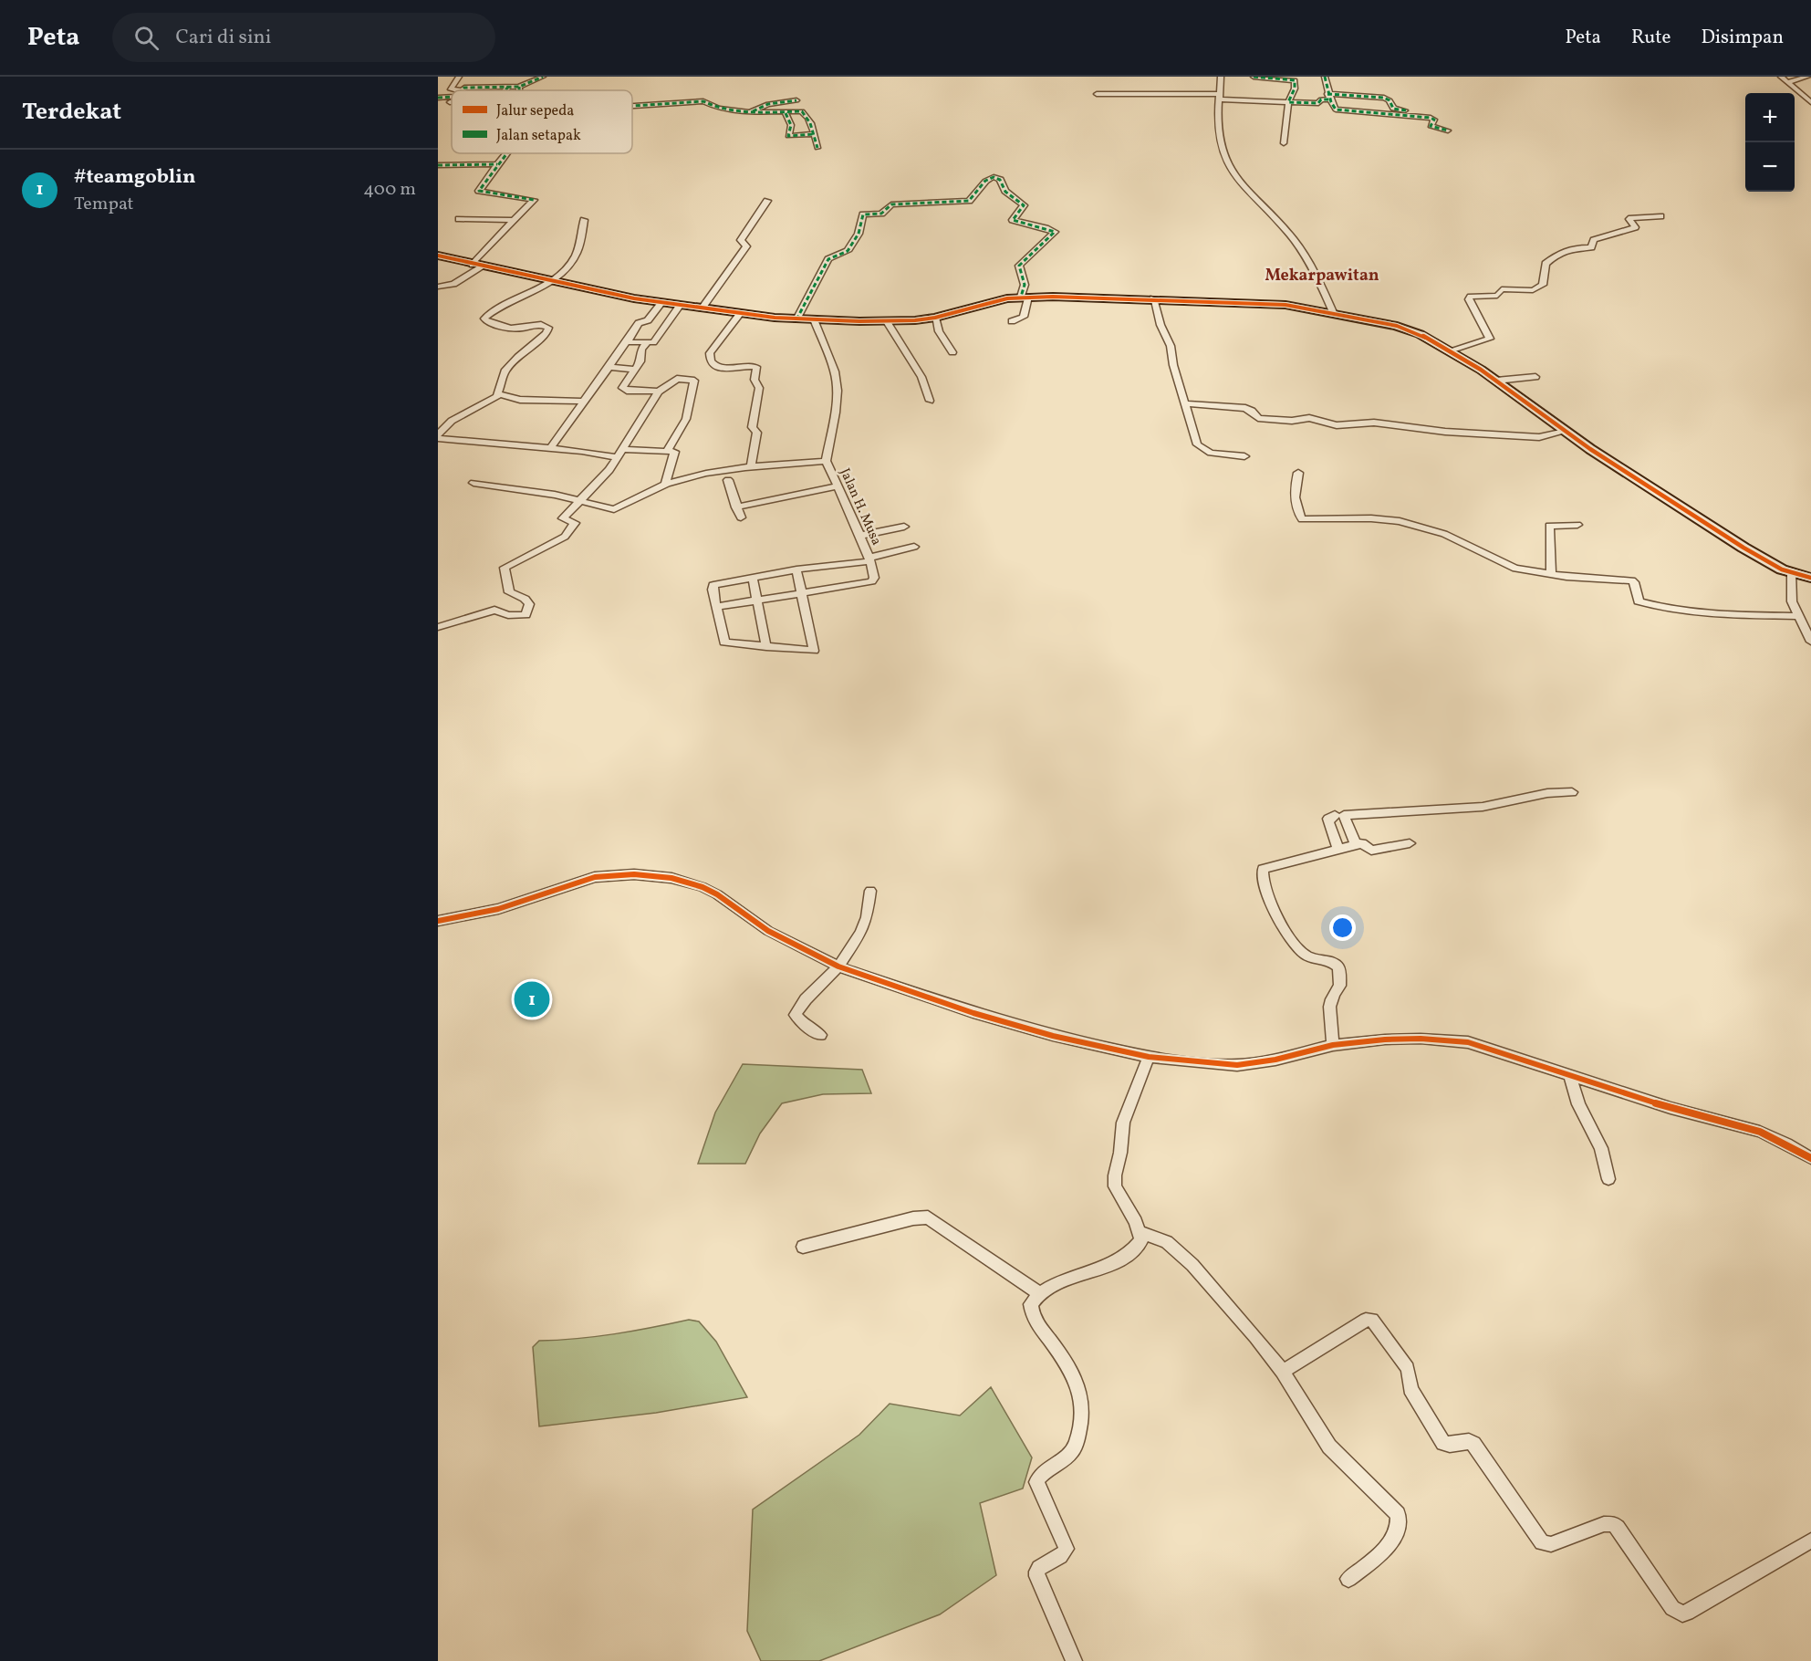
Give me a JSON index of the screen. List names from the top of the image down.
{
  "streets": {
    "street": ["Jalan H. Musa"]
  },
  "districts": ["Mekarpawitan"],
  "legend": ["Jalur sepeda", "Jalan setapak"],
  "page": {
    "header": "Peta",
    "search": "Cari di sini",
    "nav": ["Peta", "Rute", "Disimpan"],
    "heading": "Terdekat",
    "map_buttons": ["+", "−"],
    "list": [
      {
        "mark": "1",
        "name": "#teamgoblin",
        "note": "Tempat",
        "value": "400 m"
      }
    ],
    "pins": "1"
  }
}
